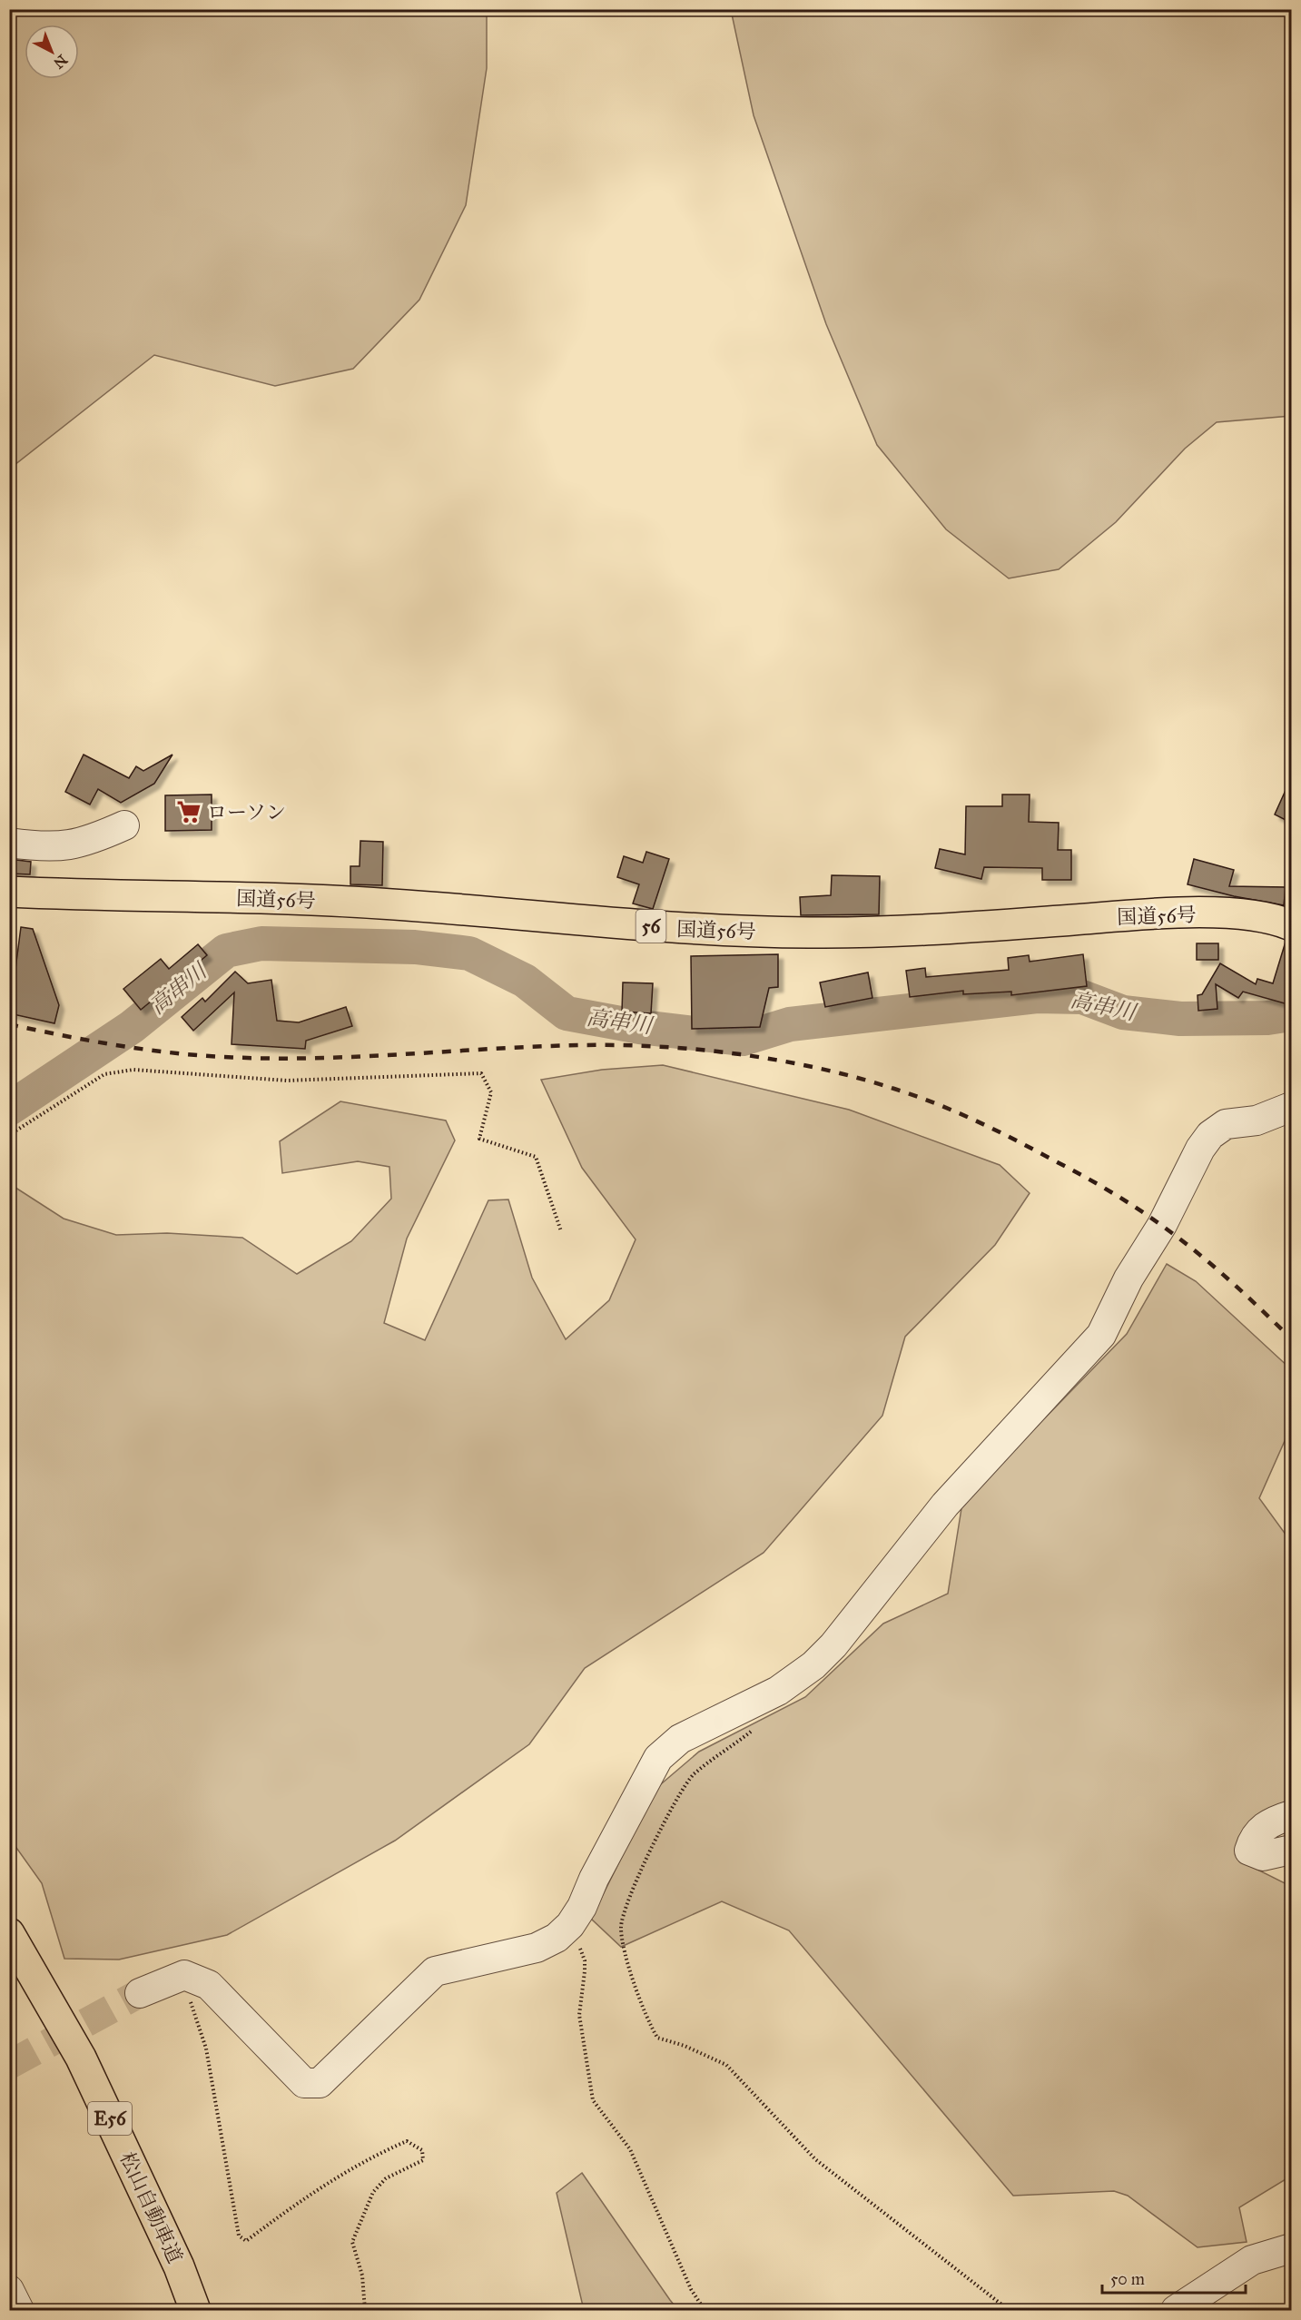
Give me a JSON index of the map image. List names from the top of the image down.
{
  "streets": {
    "highway": [
      "国道56号",
      "56",
      "E56",
      "松山自動車道"
    ]
  },
  "water": ["高串川"],
  "places": {
    "supermarket": ["ローソン"]
  },
  "scale_bar": "50 m",
  "north": "bottom right"
}
